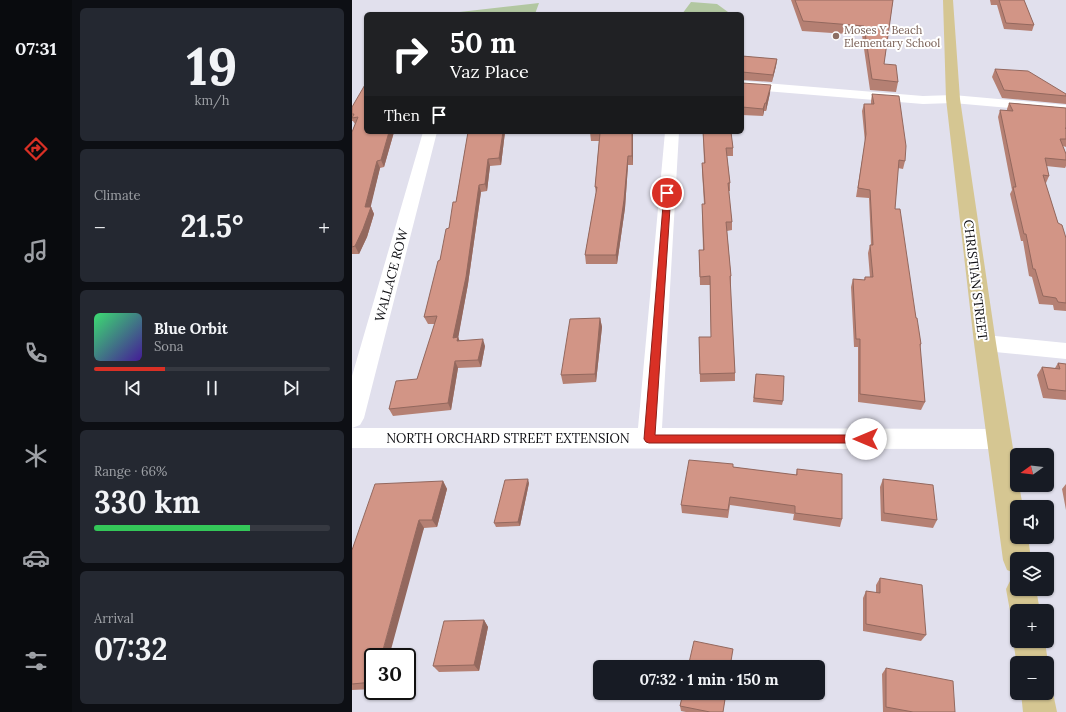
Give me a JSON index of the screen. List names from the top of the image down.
{
  "streets": {
    "main road": ["CHRISTIAN STREET"],
    "street": ["WALLACE ROW", "NORTH ORCHARD STREET EXTENSION"]
  },
  "crossings": [
    ["CHRISTIAN STREET", "NORTH ORCHARD STREET EXTENSION"]
  ],
  "places": ["Moses Y. Beach Elementary School"],
  "north": "left",
  "page": {
    "tabs": "07:31",
    "tile": [
      ["19", "km/h"],
      "Climate",
      ["Range · 66%", "330 km"],
      ["Arrival", "07:32"]
    ],
    "turn": ["50 m", "Vaz Place"],
    "then": "Then",
    "heat": ["−", "21.5°", "+"],
    "song": ["Blue Orbit", "Sona"],
    "map_buttons": ["+", "−"],
    "limit": "30",
    "trip": "07:32 · 1 min · 150 m"
  }
}
